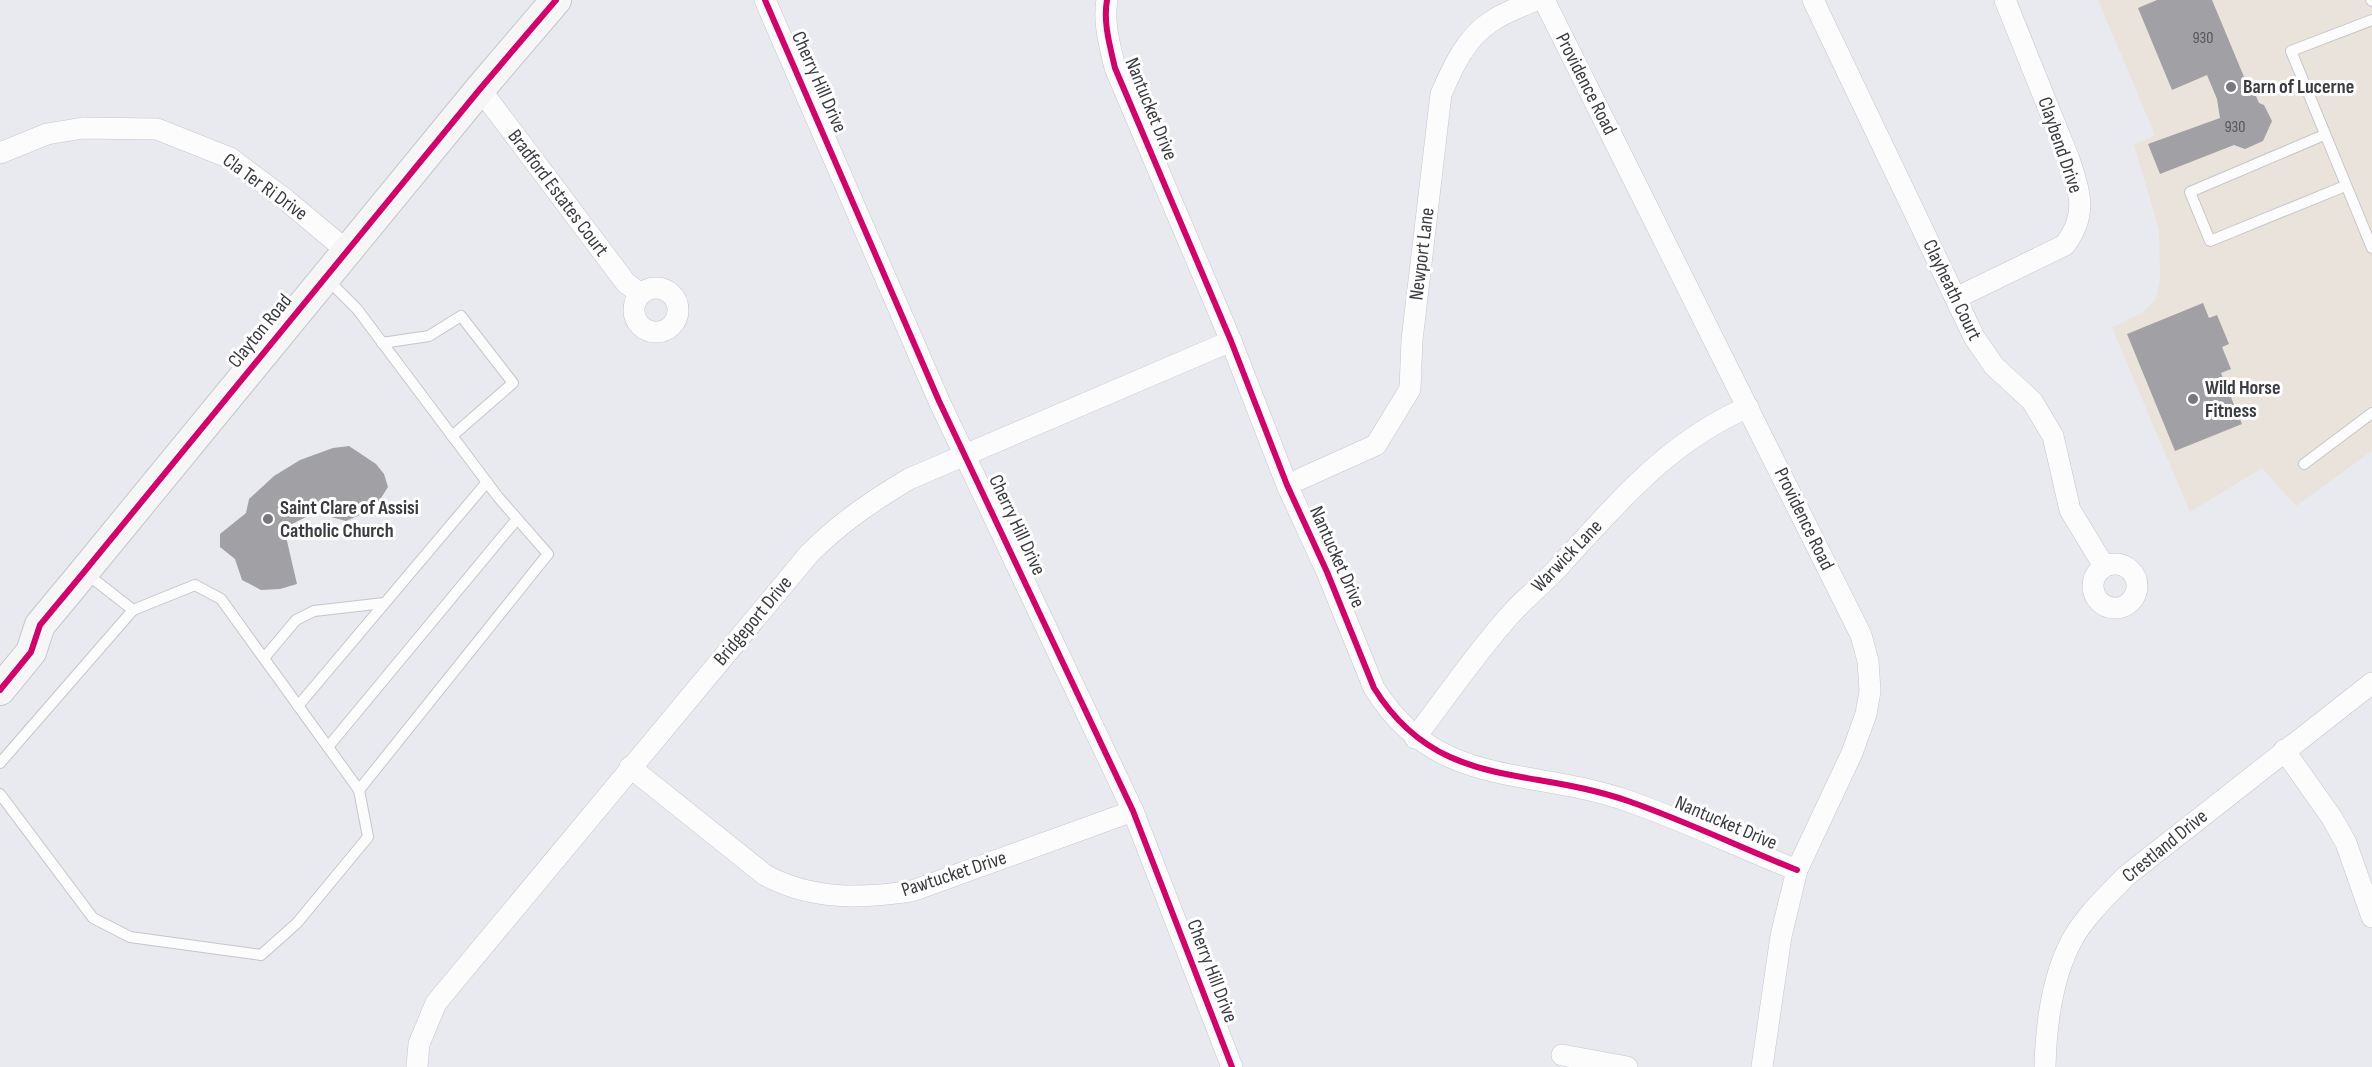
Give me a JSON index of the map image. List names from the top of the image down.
{
  "streets": {
    "main road": ["Clayton Road"],
    "street": [
      "Cherry Hill Drive",
      "Providence Road",
      "Nantucket Drive",
      "Claybend Drive",
      "Cla Ter Ri Drive",
      "Bradford Estates Court",
      "Newport Lane",
      "Clayheath Court",
      "Warwick Lane",
      "Bridgeport Drive",
      "Crestland Drive",
      "Pawtucket Drive"
    ]
  },
  "crossings": [
    ["Cherry Hill Drive", "Bridgeport Drive"],
    ["Cherry Hill Drive", "Pawtucket Drive"],
    ["Providence Road", "Nantucket Drive"],
    ["Providence Road", "Warwick Lane"],
    ["Nantucket Drive", "Newport Lane"],
    ["Nantucket Drive", "Warwick Lane"],
    ["Nantucket Drive", "Bridgeport Drive"],
    ["Claybend Drive", "Clayheath Court"],
    ["Cla Ter Ri Drive", "Clayton Road"],
    ["Bradford Estates Court", "Clayton Road"],
    ["Bridgeport Drive", "Pawtucket Drive"]
  ],
  "places": ["Barn of Lucerne", "Wild Horse Fitness", "Saint Clare of Assisi Catholic Church"],
  "house_numbers": ["930", "930"]
}
